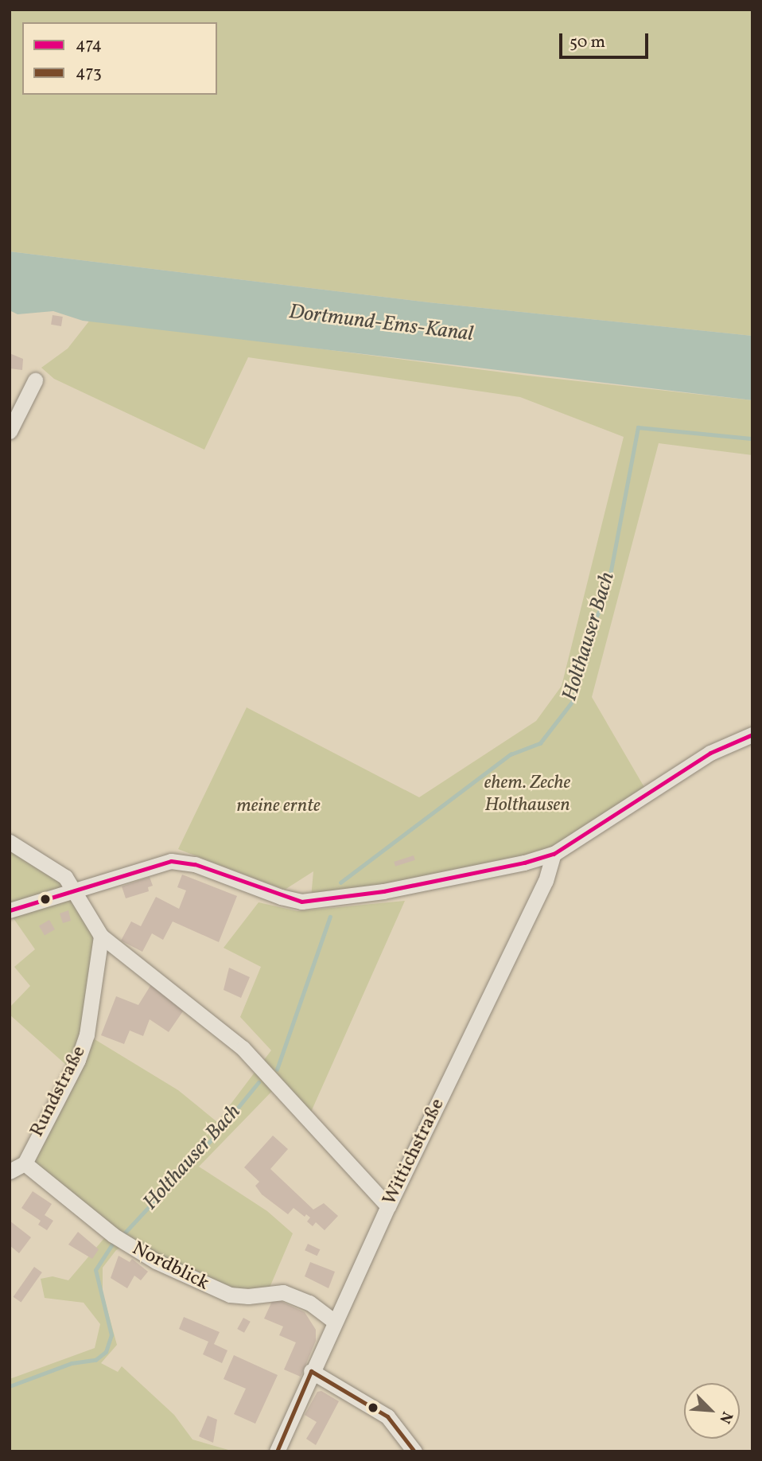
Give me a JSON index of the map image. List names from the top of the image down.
{
  "streets": {
    "street": ["Rundstraße", "Wittichstraße", "Nordblick"]
  },
  "crossings": [
    ["Rundstraße", "Nordblick"],
    ["Wittichstraße", "Nordblick"]
  ],
  "water": ["Dortmund-Ems-Kanal", "Holthauser Bach"],
  "parks": ["ehem. Zeche Holthausen", "meine ernte"],
  "lines": ["transit line 474", "transit line 473"],
  "legend": ["474", "473"],
  "scale_bar": "50 m",
  "north": "bottom right"
}
